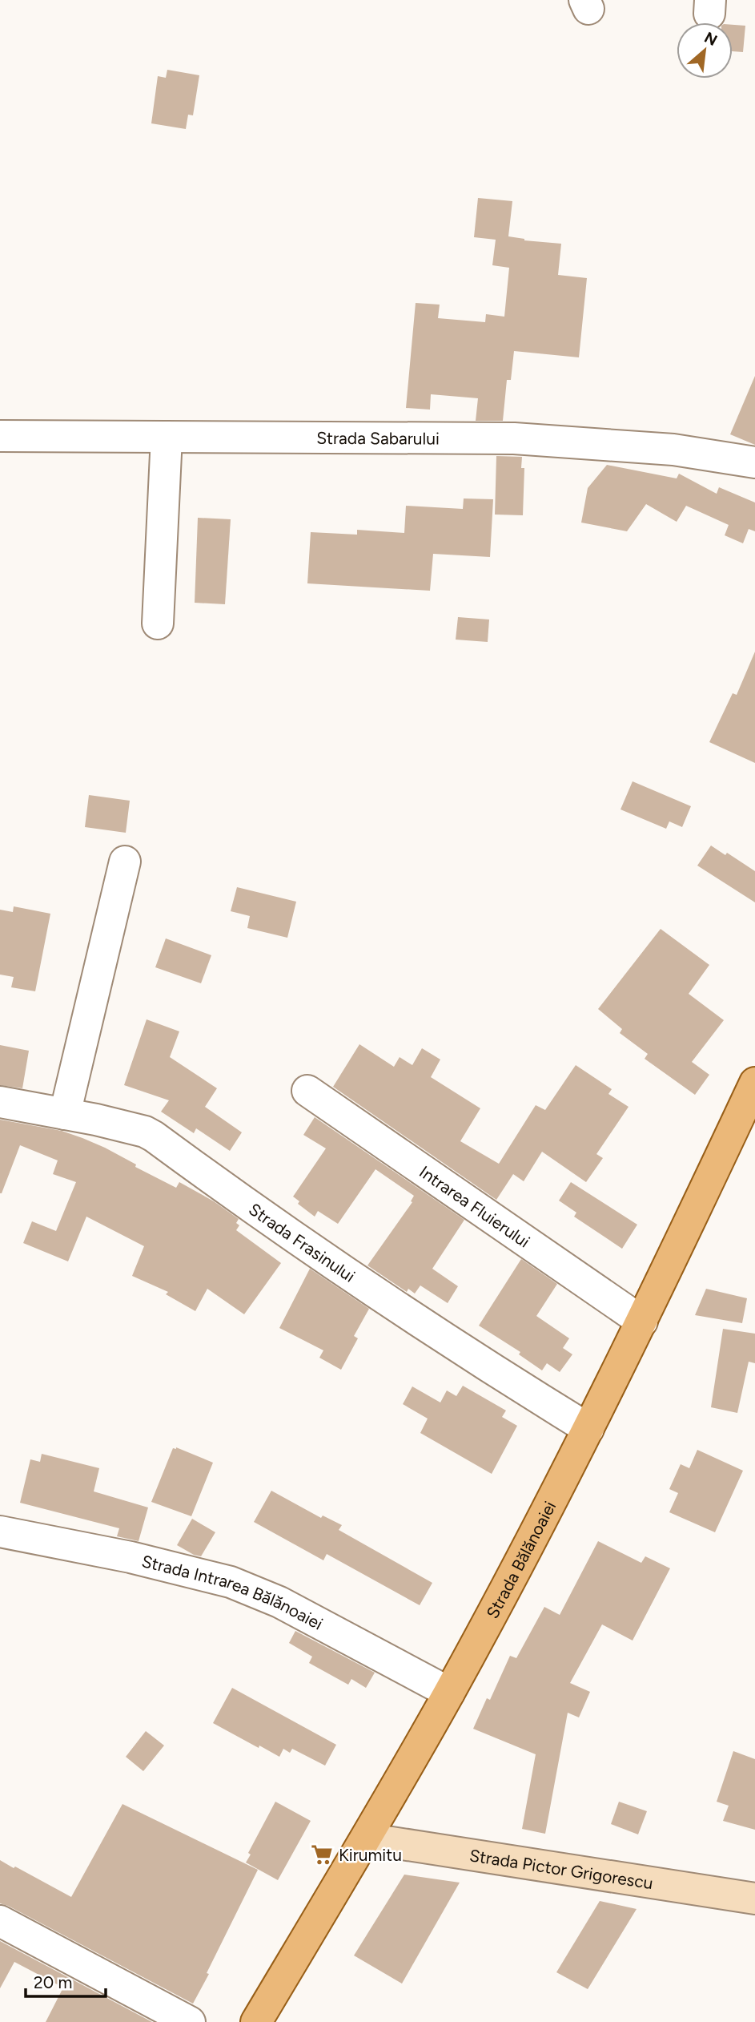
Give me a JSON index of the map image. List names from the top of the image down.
{
  "streets": {
    "main road": ["Strada Bălănoaiei"],
    "street": [
      "Strada Sabarului",
      "Intrarea Fluierului",
      "Strada Frasinului",
      "Strada Intrarea Bălănoaiei",
      "Strada Pictor Grigorescu"
    ]
  },
  "crossings": [
    ["Intrarea Fluierului", "Strada Bălănoaiei"],
    ["Strada Frasinului", "Strada Bălănoaiei"],
    ["Strada Bălănoaiei", "Strada Intrarea Bălănoaiei"],
    ["Strada Bălănoaiei", "Strada Pictor Grigorescu"]
  ],
  "places": {
    "supermarket": ["Kirumitu"]
  },
  "scale_bar": "20 m",
  "north": "top right"
}
